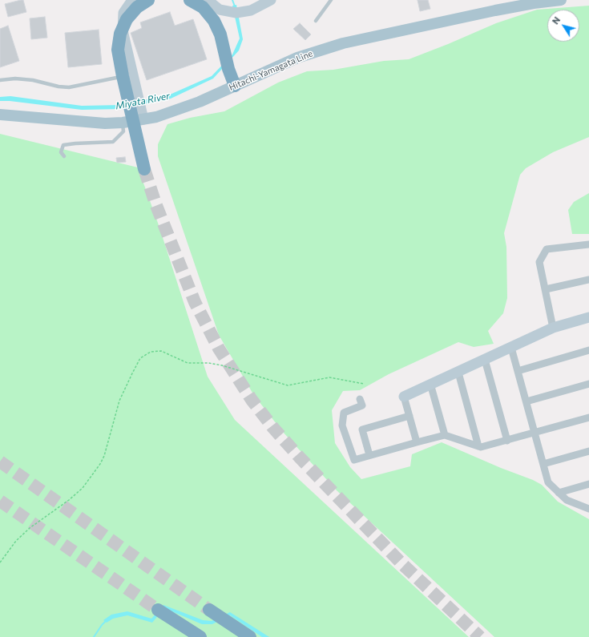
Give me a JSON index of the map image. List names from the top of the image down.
{
  "streets": {
    "main road": ["Hitachi-Yamagata Line"]
  },
  "water": ["Miyata River"],
  "north": "top left"
}
